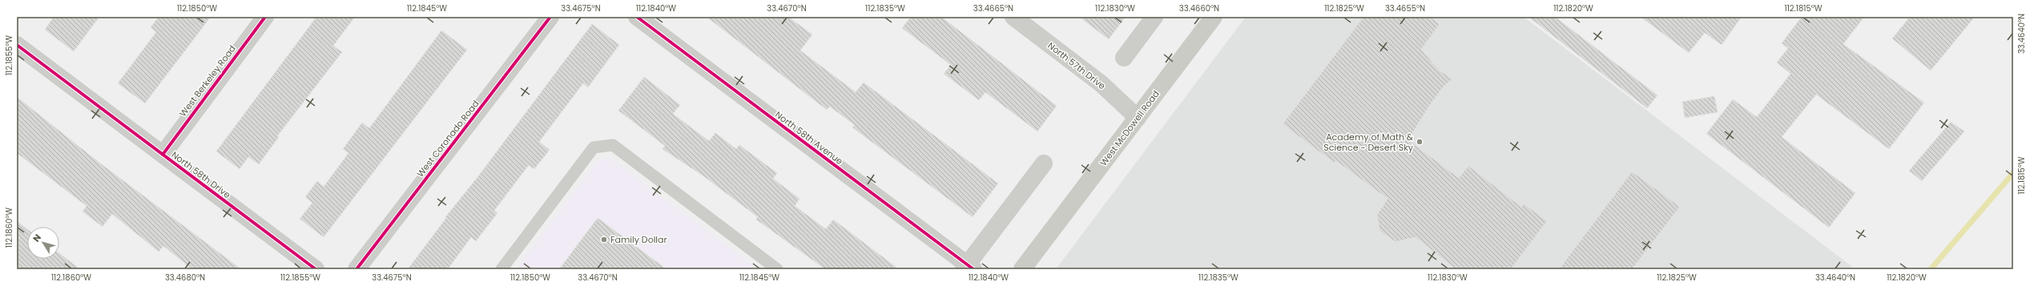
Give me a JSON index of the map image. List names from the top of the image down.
{
  "streets": {
    "main road": ["West McDowell Road"],
    "street": [
      "North 57th Drive",
      "West Berkeley Road",
      "North 58th Avenue",
      "West Coronado Road",
      "North 58th Drive"
    ]
  },
  "crossings": [
    ["North 57th Drive", "West McDowell Road"],
    ["West Berkeley Road", "North 58th Drive"]
  ],
  "places": ["Academy of Math & Science - Desert Sky", "Family Dollar"],
  "north": "top left",
  "coordinates": [
    "112.1850°W",
    "112.1845°W",
    "33.4675°N",
    "112.1840°W",
    "33.4670°N",
    "112.1835°W",
    "33.4665°N",
    "112.1830°W",
    "33.4660°N",
    "112.1825°W",
    "33.4655°N",
    "112.1820°W",
    "112.1815°W",
    "33.4640°N",
    "112.1855°W",
    "112.1860°W",
    "33.4680°N"
  ]
}
